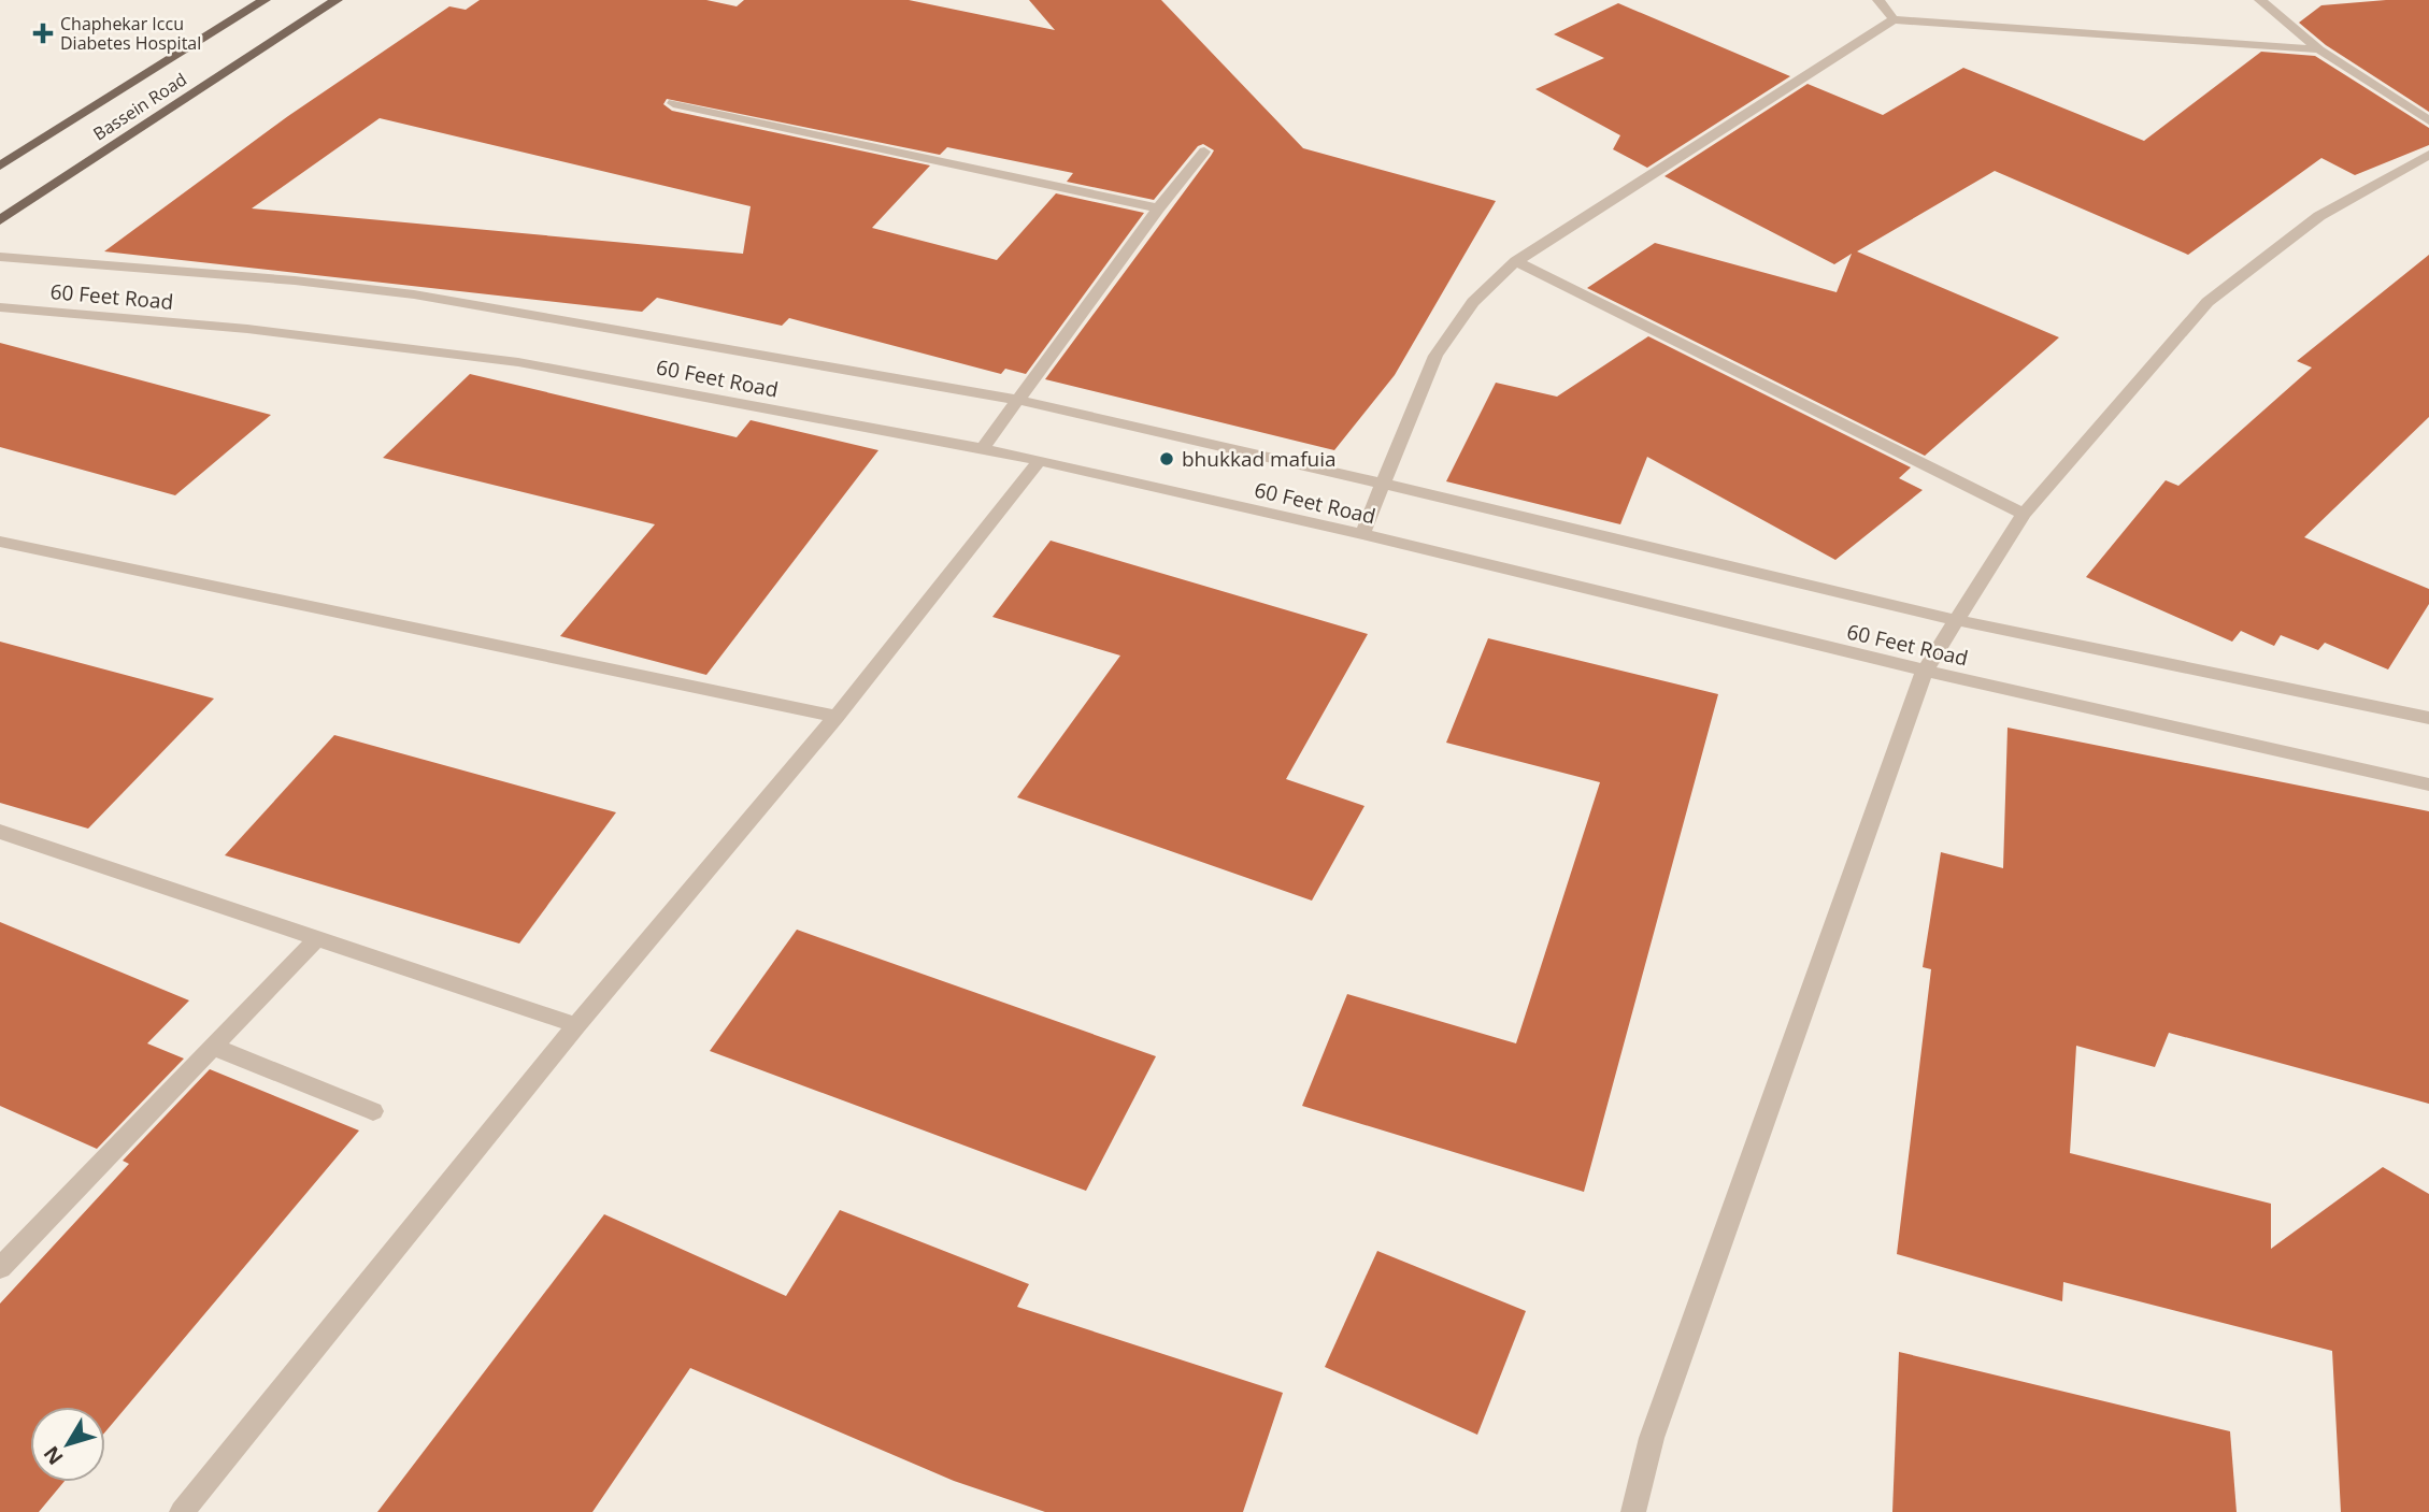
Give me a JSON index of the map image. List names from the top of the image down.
{
  "streets": {
    "main road": ["Bassein Road"],
    "street": ["60 Feet Road"]
  },
  "places": {
    "health": ["Chaphekar Iccu Diabetes Hospital"],
    "other": ["bhukkad mafuia"]
  },
  "north": "bottom left"
}
